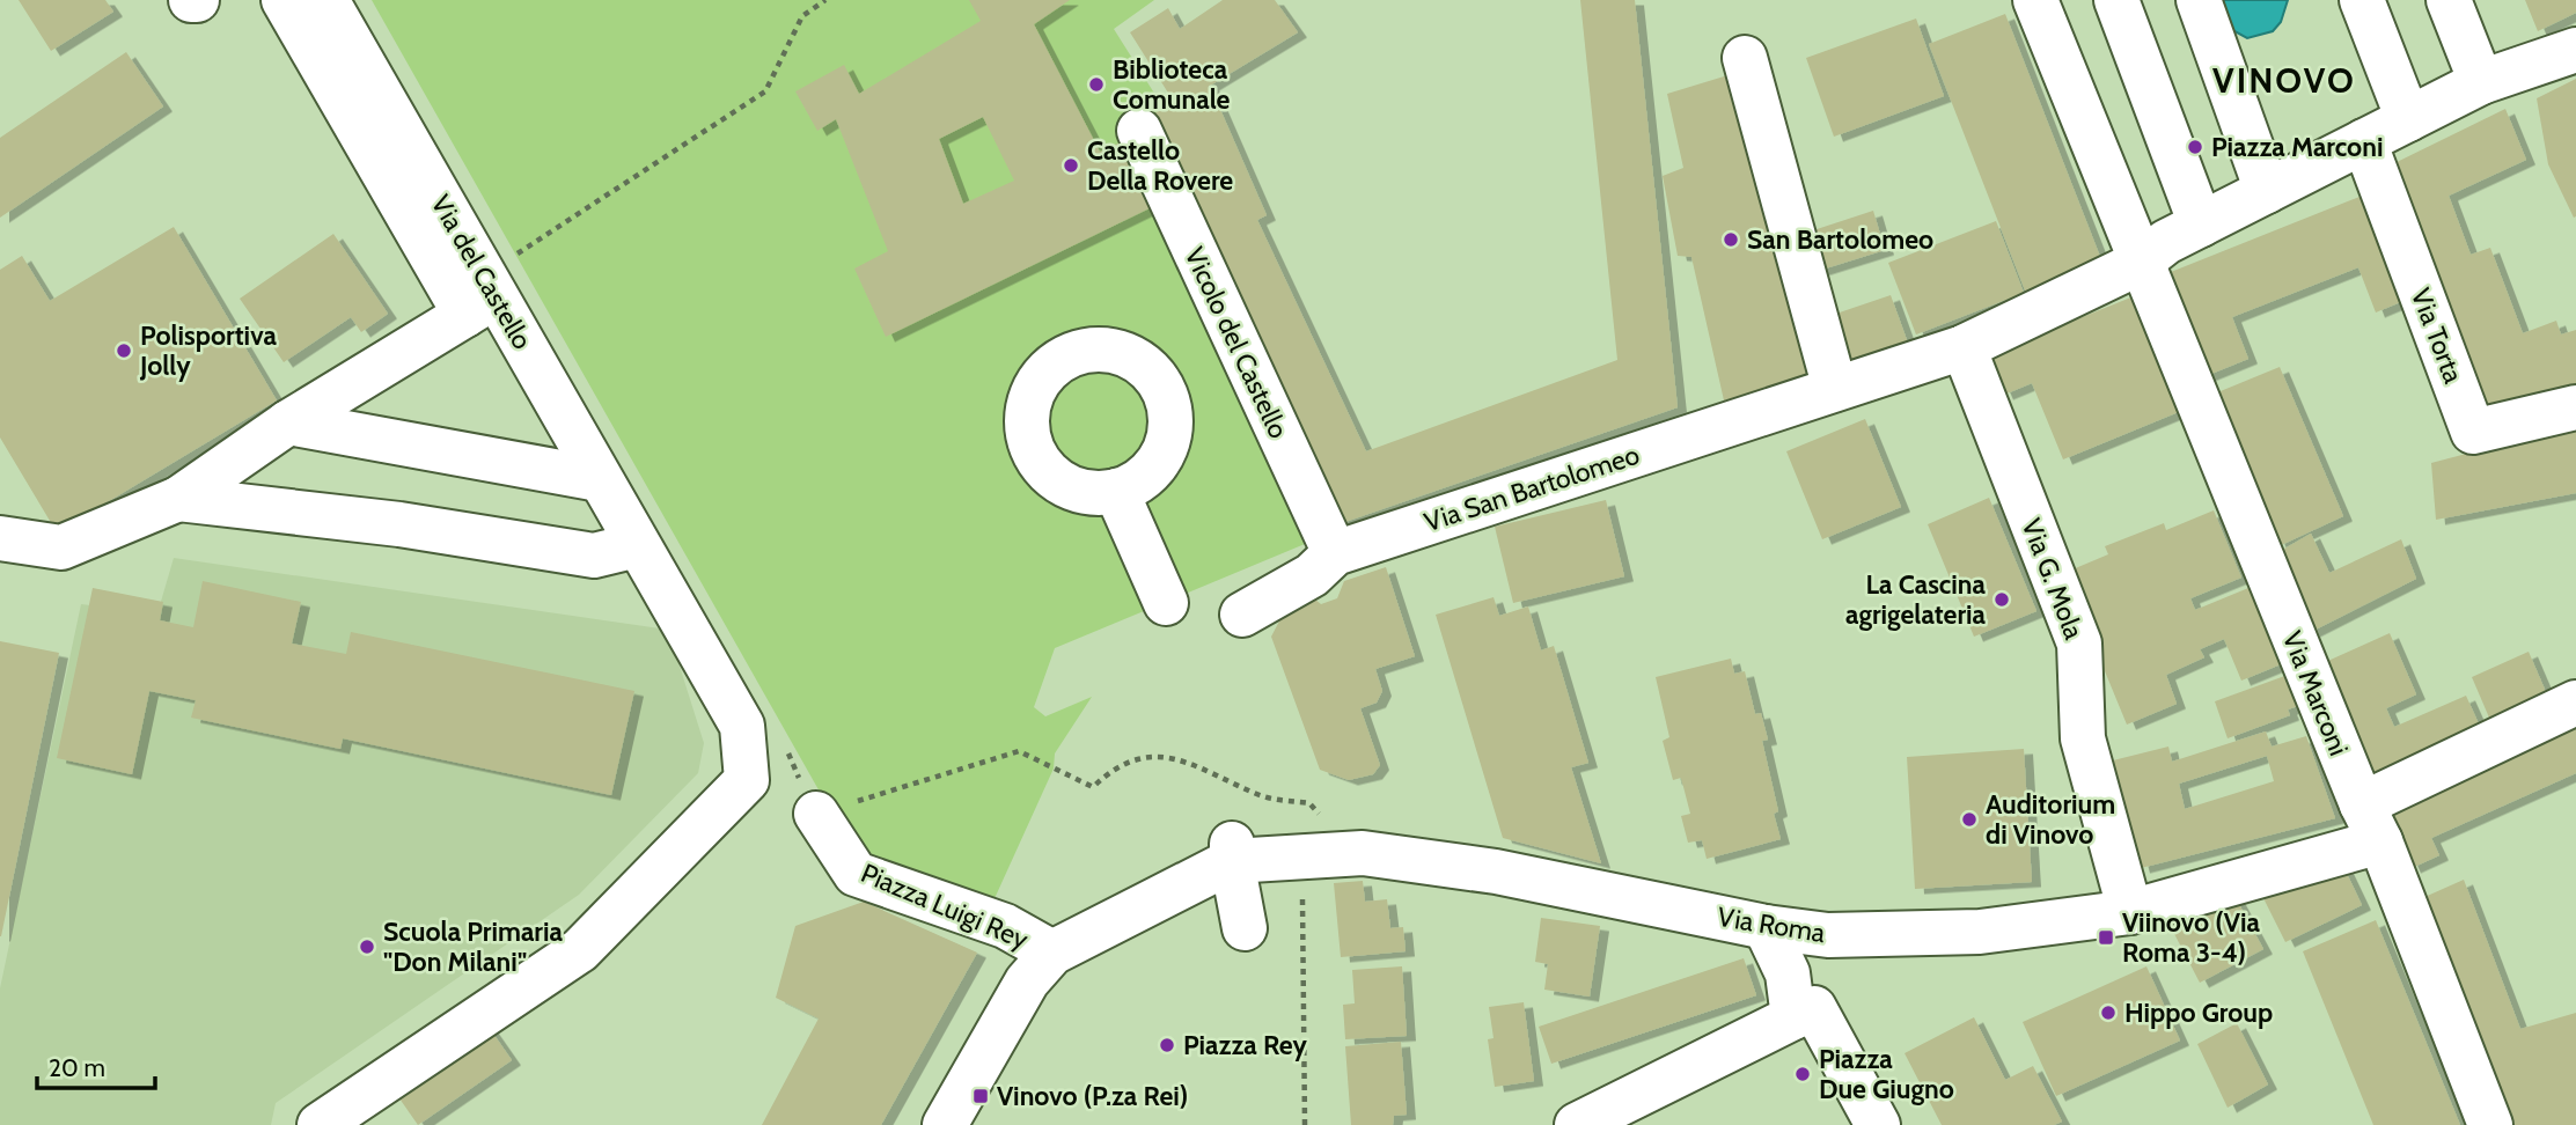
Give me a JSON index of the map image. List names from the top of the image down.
{
  "streets": {
    "street": [
      "Via del Castello",
      "Via Torta",
      "Vicolo del Castello",
      "Via San Bartolomeo",
      "Via G. Mola",
      "Via Marconi",
      "Piazza Luigi Rey",
      "Via Roma"
    ]
  },
  "crossings": [
    ["Vicolo del Castello", "Via San Bartolomeo"],
    ["Via San Bartolomeo", "Via G. Mola"],
    ["Via San Bartolomeo", "Via Marconi"],
    ["Via G. Mola", "Via Roma"],
    ["Via Marconi", "Via Roma"],
    ["Piazza Luigi Rey", "Via Roma"]
  ],
  "districts": ["VINOVO"],
  "places": {
    "other": [
      "Biblioteca Comunale",
      "Piazza Marconi",
      "Castello Della Rovere",
      "San Bartolomeo",
      "Polisportiva Jolly",
      "La Cascina agrigelateria",
      "Auditorium di Vinovo",
      "Scuola Primaria \"Don Milani\"",
      "Hippo Group",
      "Piazza Rey",
      "Piazza Due Giugno"
    ],
    "transit": ["Viinovo (Via Roma 3-4)", "Vinovo (P.za Rei)"]
  },
  "scale_bar": "20 m"
}
